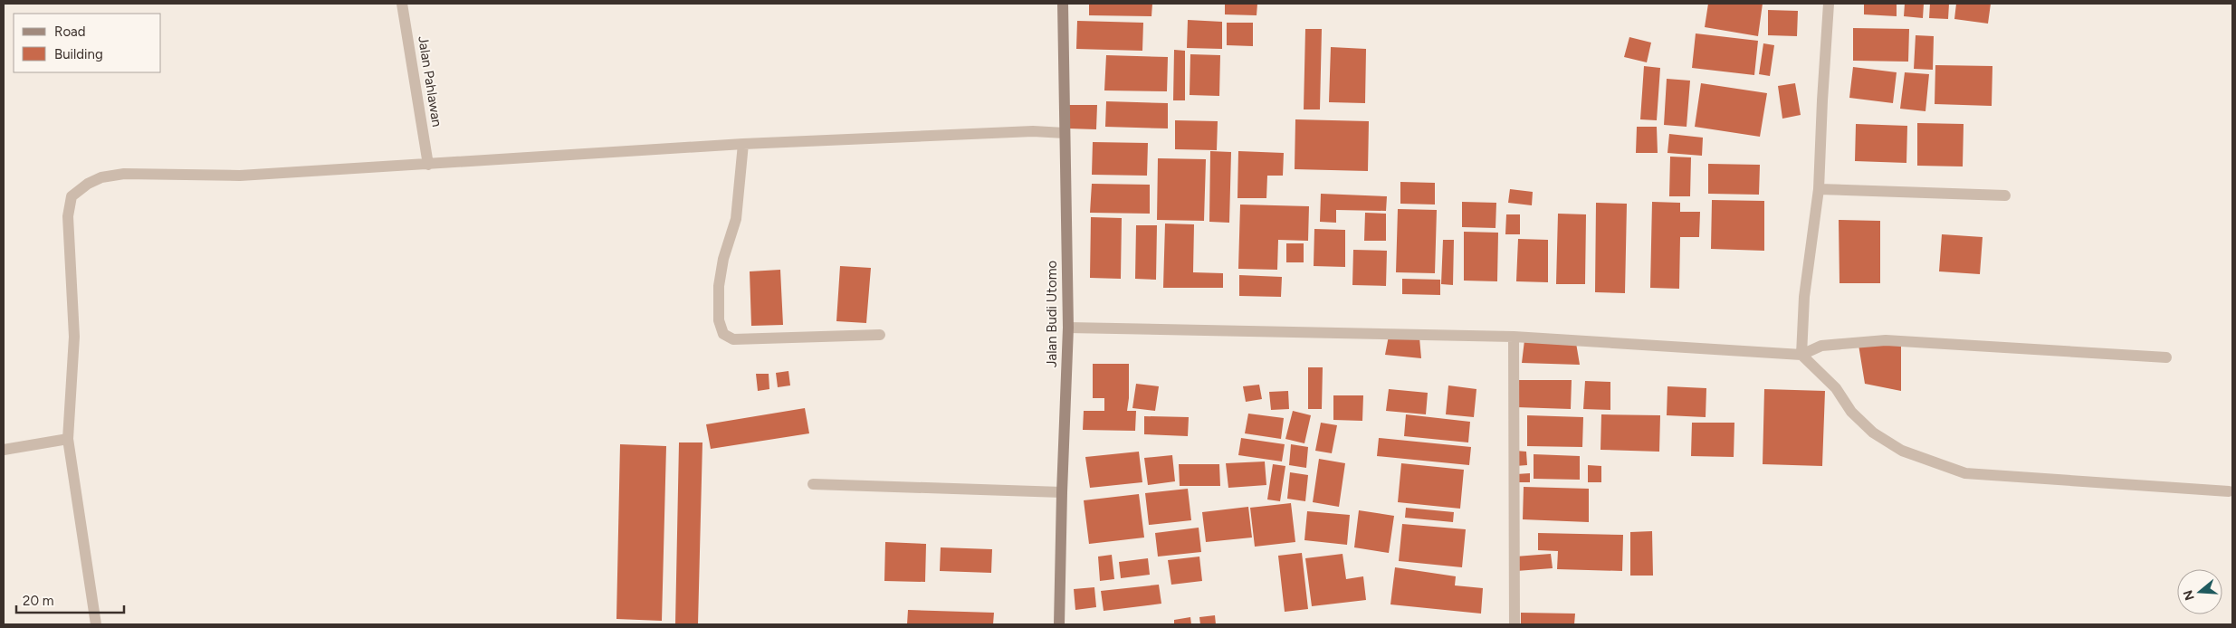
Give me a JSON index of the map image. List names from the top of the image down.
{
  "streets": {
    "street": ["Jalan Pahlawan", "Jalan Budi Utomo"]
  },
  "legend": ["Road", "Building"],
  "scale_bar": "20 m",
  "north": "left"
}
